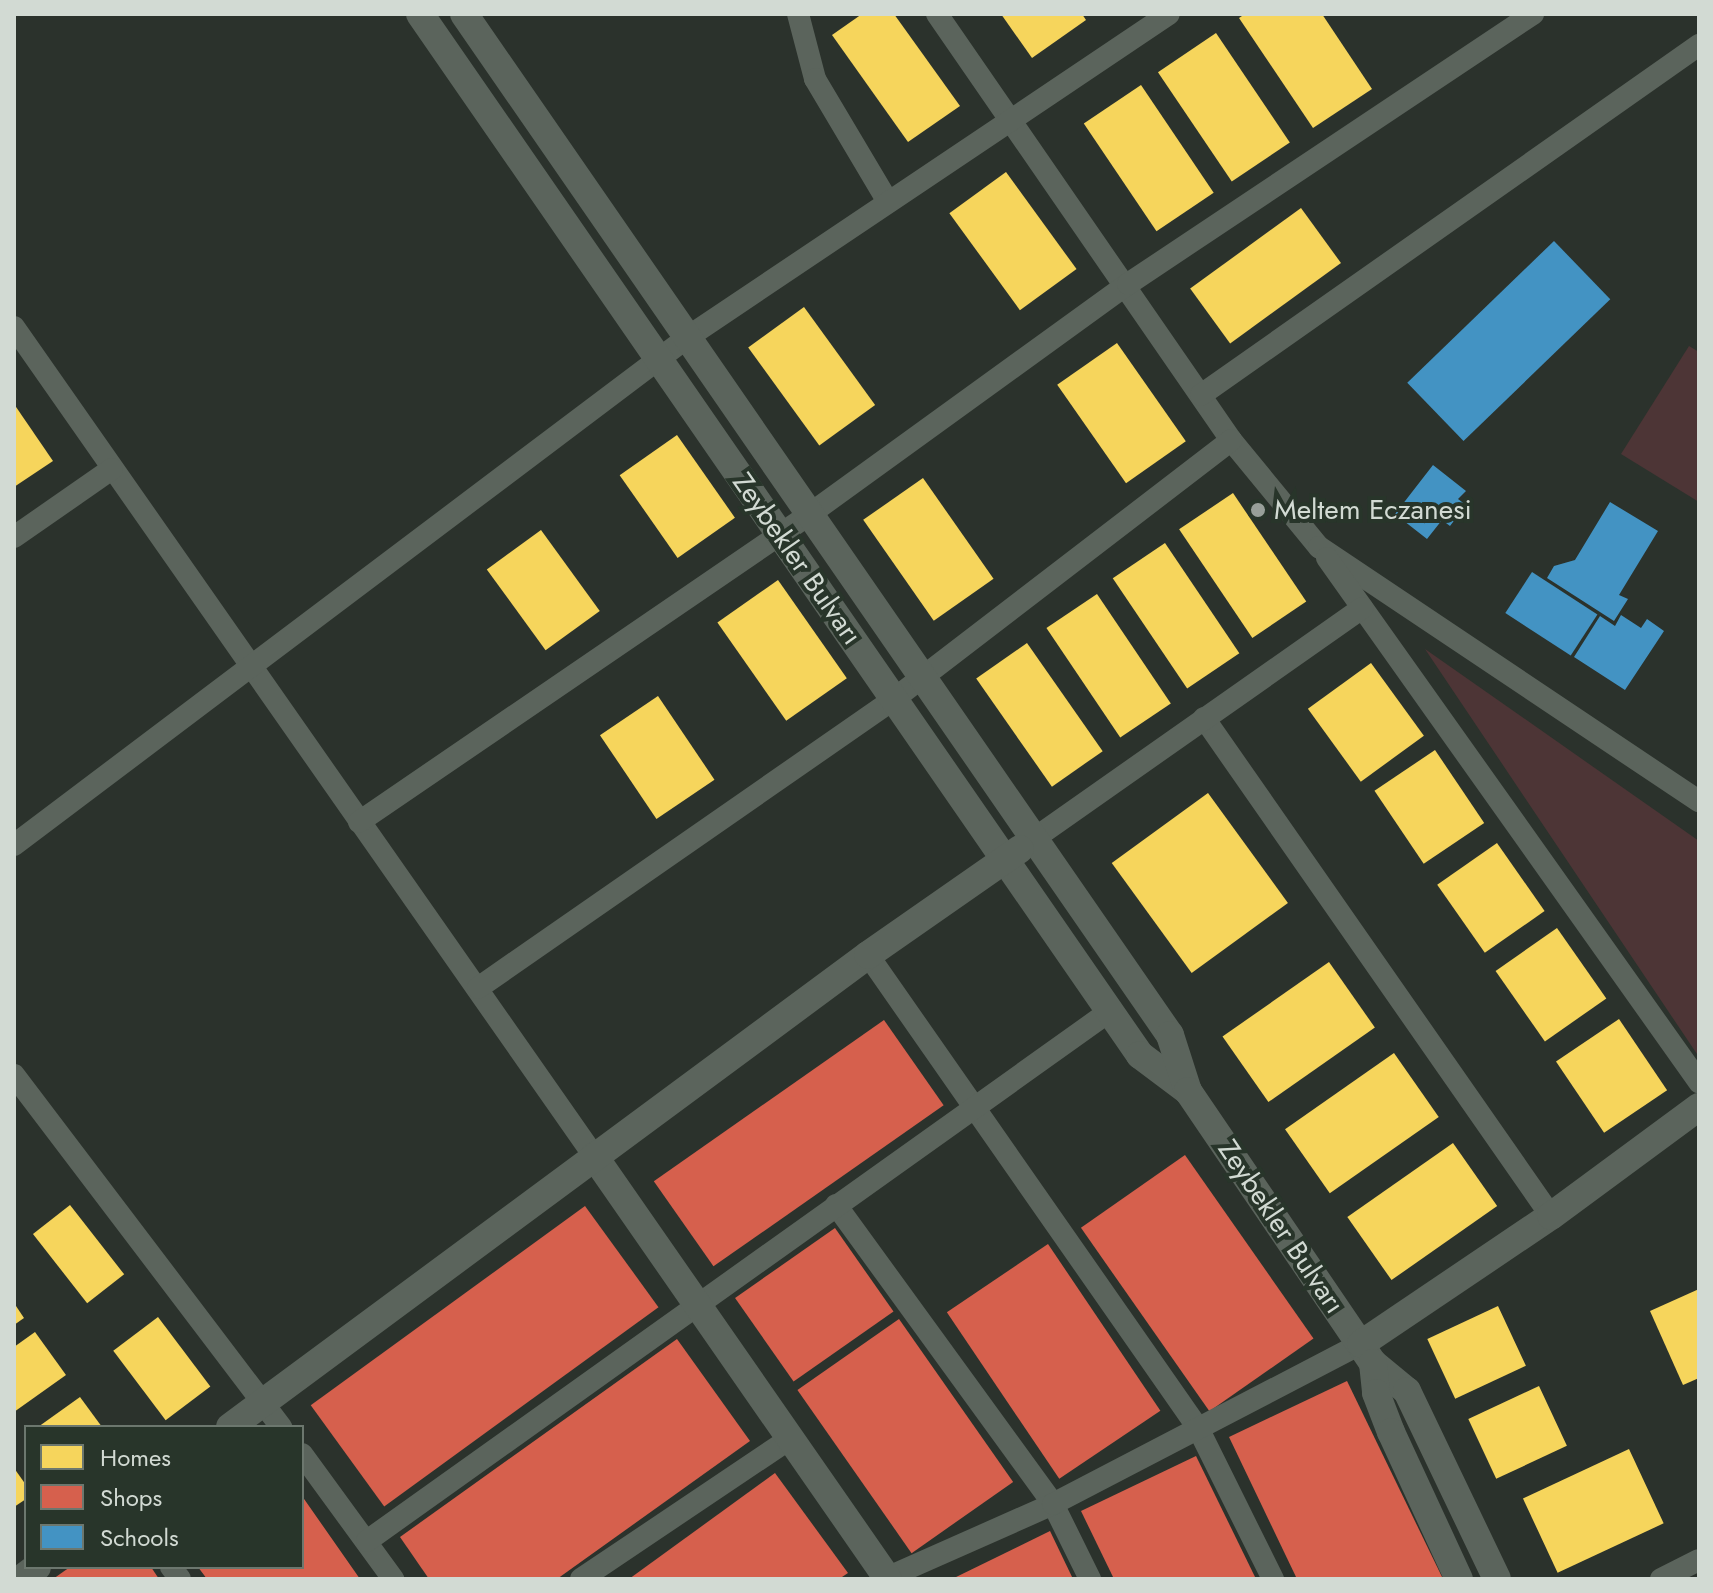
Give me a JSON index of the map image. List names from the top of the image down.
{
  "streets": {
    "street": ["Zeybekler Bulvarı"]
  },
  "places": ["Meltem Eczanesi"],
  "legend": ["Homes", "Shops", "Schools"]
}
